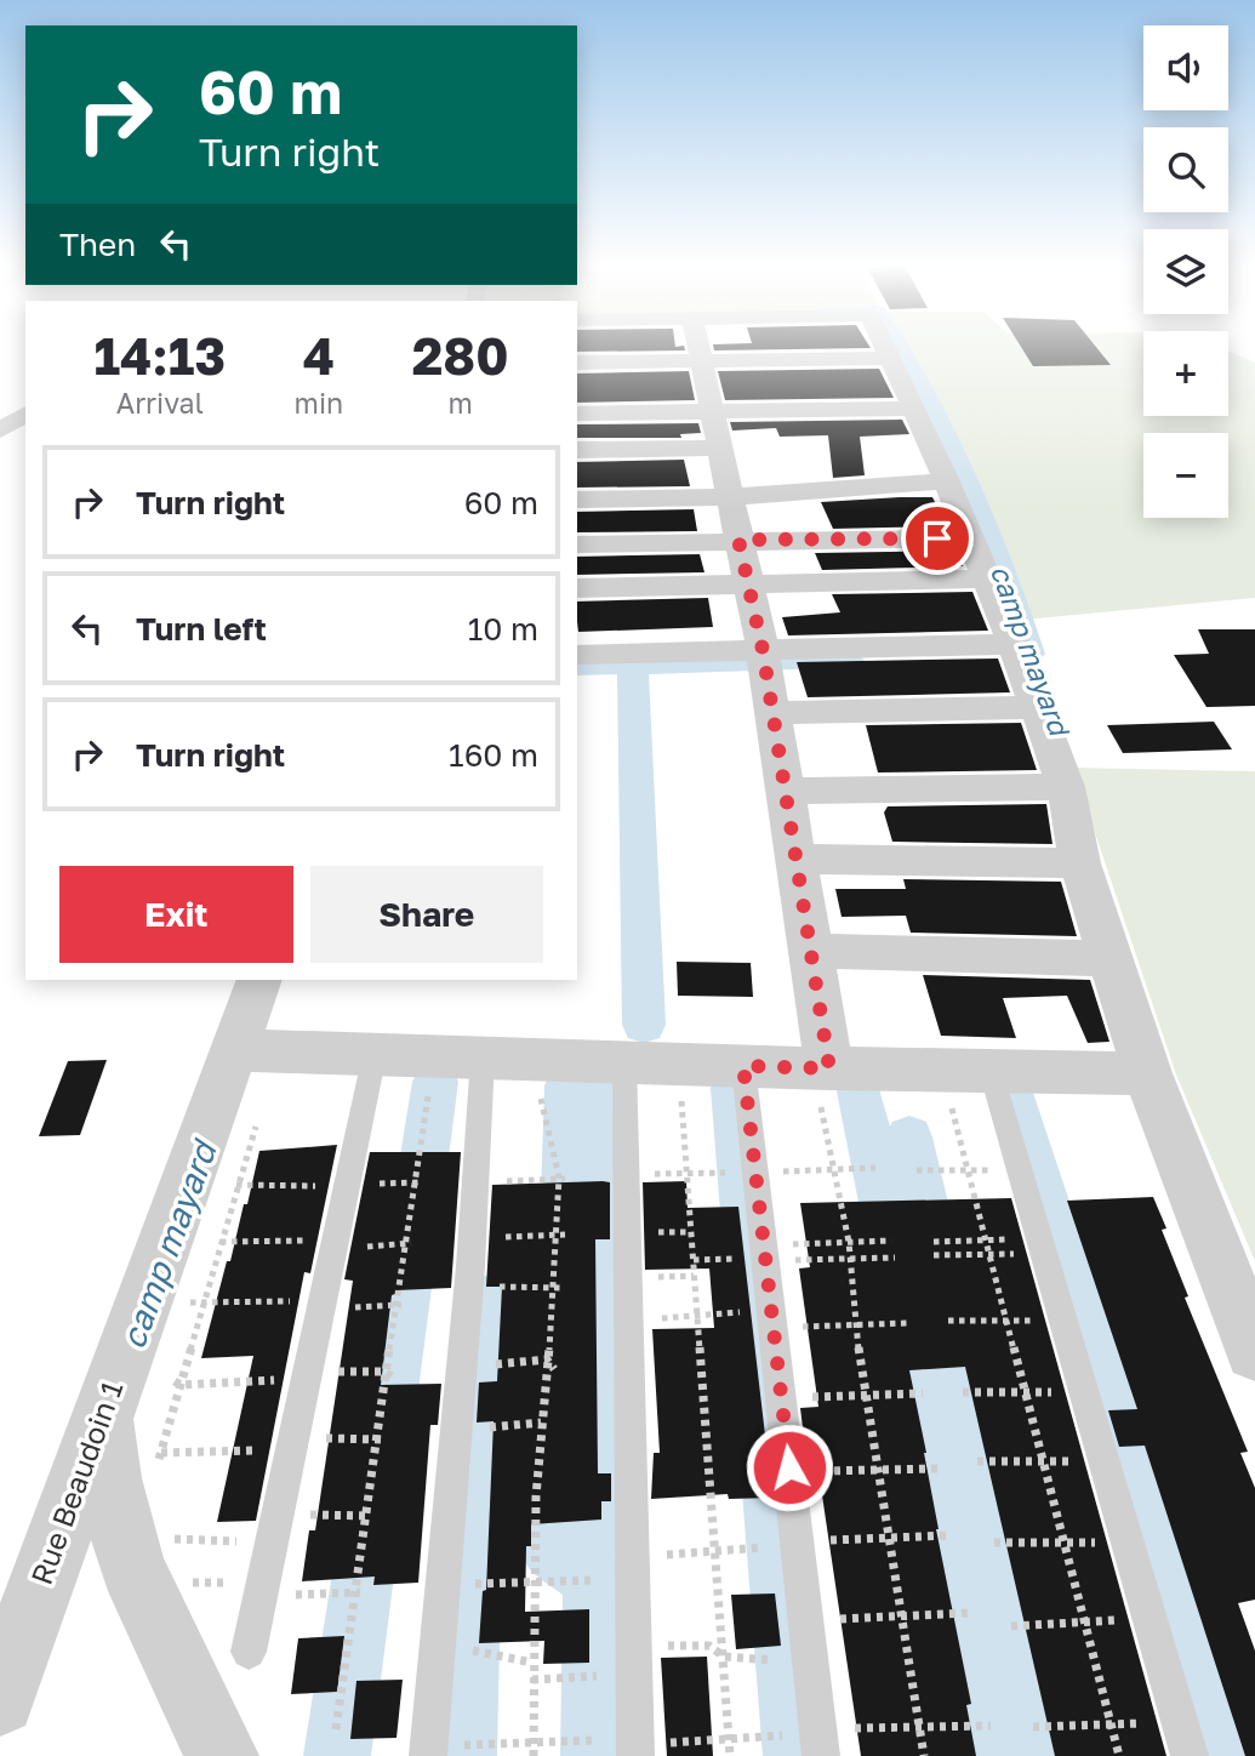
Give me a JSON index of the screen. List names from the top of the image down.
{
  "streets": {
    "street": ["Rue Beaudoin 1"]
  },
  "water": ["camp mayard"],
  "page": {
    "map_buttons": ["+", "−"],
    "turn": ["60 m", "Turn right"],
    "then": "Then",
    "eta": [
      "14:13",
      "Arrival",
      "4",
      "min",
      "280",
      "m"
    ],
    "list": [
      {
        "name": "Turn right",
        "value": "60 m"
      },
      {
        "name": "Turn left",
        "value": "10 m"
      },
      {
        "name": "Turn right",
        "value": "160 m"
      }
    ],
    "buttons": ["Exit", "Share"]
  }
}
